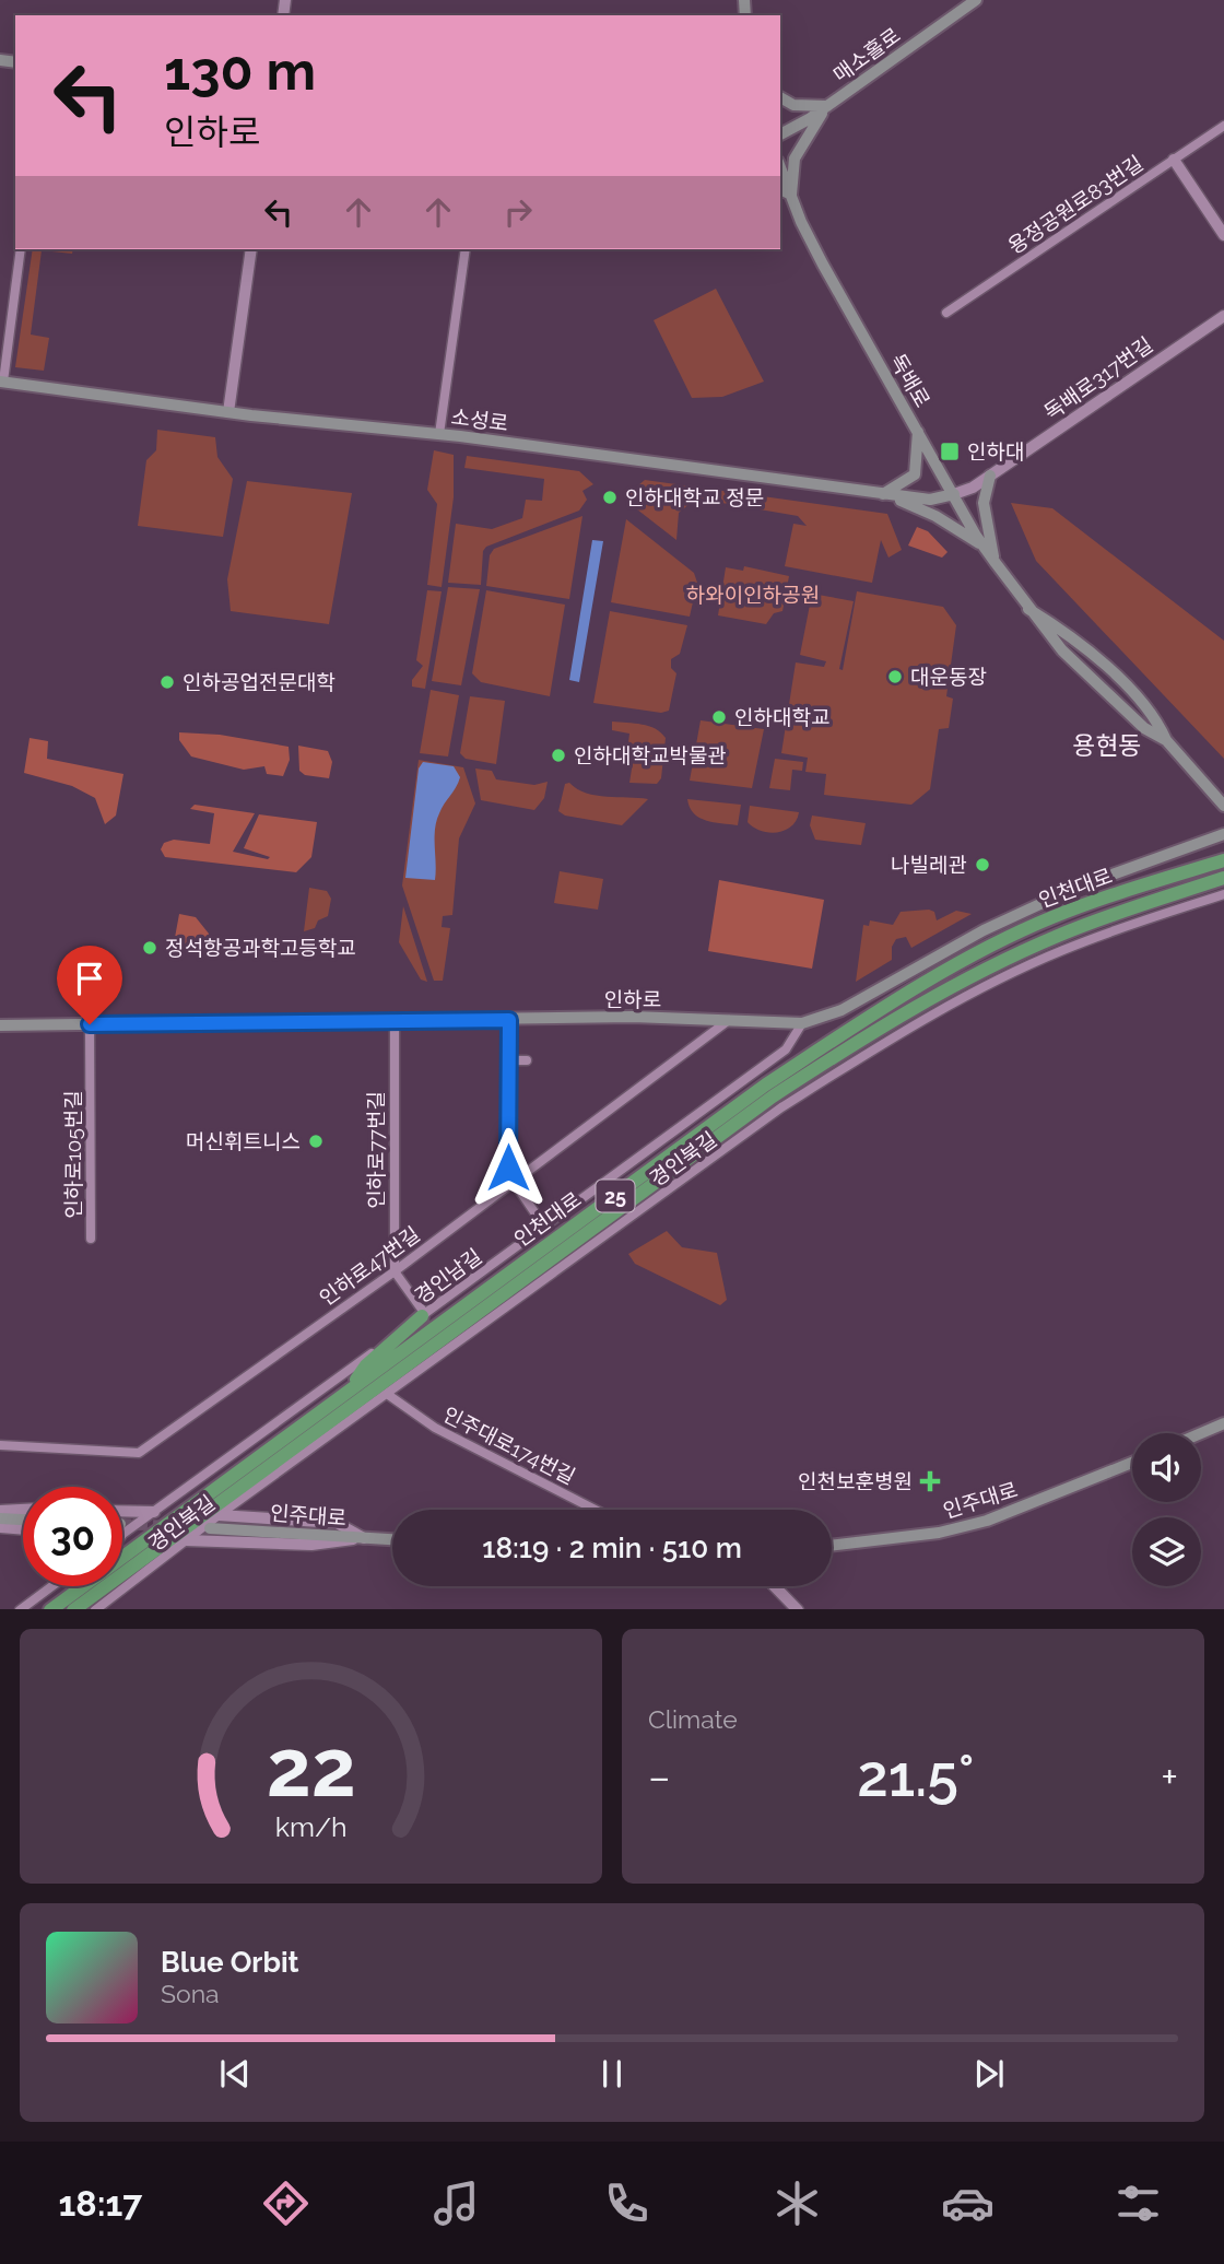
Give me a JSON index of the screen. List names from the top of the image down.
{
  "streets": {
    "highway": ["인천대로", "25"],
    "main road": [
      "매소홀로",
      "독배로",
      "소성로",
      "인하로",
      "인주대로"
    ],
    "street": [
      "용정공원로83번길",
      "독배로317번길",
      "인하로77번길",
      "인하로105번길",
      "경인북길",
      "인하로47번길",
      "경인남길",
      "인주대로174번길"
    ]
  },
  "crossings": [
    ["독배로317번길", "독배로"],
    ["독배로317번길", "소성로"],
    ["독배로", "소성로"],
    ["인하로", "인하로77번길"],
    ["인하로", "인하로105번길"],
    ["인하로", "인하로47번길"],
    ["인하로", "경인남길"],
    ["인하로77번길", "인하로47번길"],
    ["경인북길", "인주대로174번길"]
  ],
  "districts": ["용현동"],
  "parks": ["하와이인하공원"],
  "places": {
    "transit": ["인하대"],
    "other": [
      "인하대학교 정문",
      "대운동장",
      "인하공업전문대학",
      "인하대학교",
      "인하대학교박물관",
      "나빌레관",
      "정석항공과학고등학교",
      "머신휘트니스"
    ],
    "health": ["인천보훈병원"]
  },
  "page": {
    "turn": ["130 m", "인하로"],
    "limit": "30",
    "trip": "18:19 · 2 min · 510 m",
    "tile": "Climate",
    "heat": ["−", "21.5°", "+"],
    "song": ["Blue Orbit", "Sona"],
    "tabs": "18:17",
    "gauge": ["22", "km/h"]
  }
}
